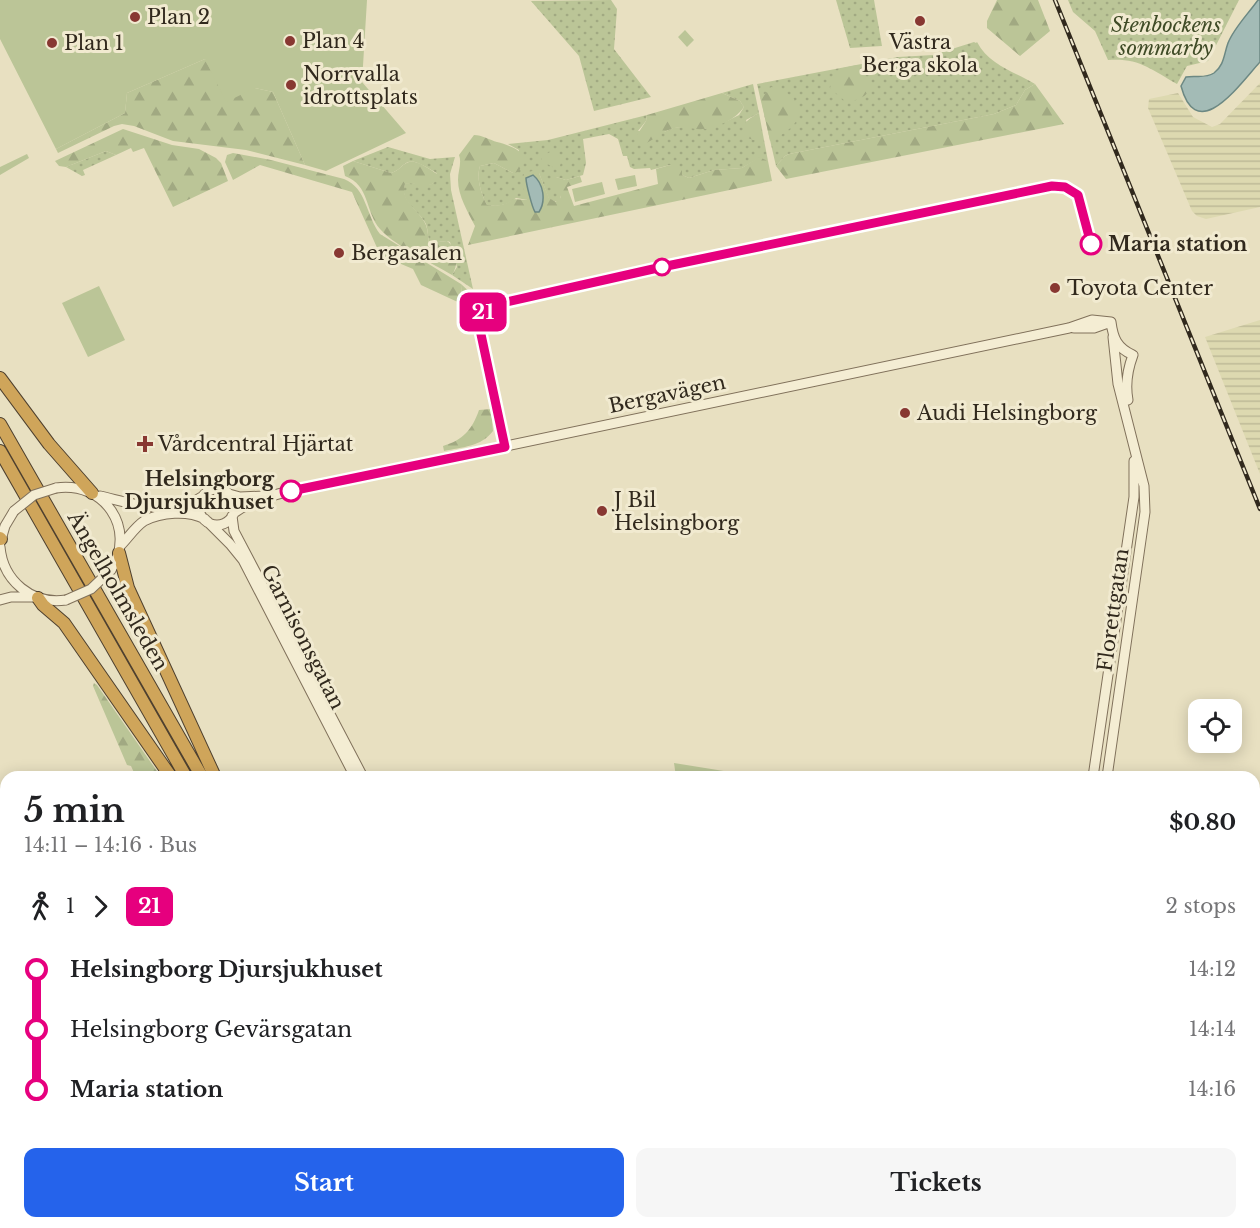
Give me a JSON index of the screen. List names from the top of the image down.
{
  "streets": {
    "highway": ["Ängelholmsleden"],
    "street": ["Bergavägen", "Florettgatan", "Garnisonsgatan"]
  },
  "crossings": [
    ["Bergavägen", "Florettgatan"],
    ["Bergavägen", "Garnisonsgatan"]
  ],
  "parks": ["Stenbockens sommarby"],
  "places": {
    "other": [
      "Plan 2",
      "Västra Berga skola",
      "Plan 4",
      "Plan 1",
      "Norrvalla idrottsplats",
      "Maria station",
      "Bergasalen",
      "Toyota Center",
      "Audi Helsingborg",
      "Helsingborg Djursjukhuset",
      "J Bil Helsingborg"
    ],
    "health": ["Vårdcentral Hjärtat"]
  },
  "lines": ["bus line 21"],
  "page": {
    "on_map": "21",
    "heading": ["5 min", "14:11 – 14:16 · Bus", "$0.80"],
    "legs": ["1", "21", "2 stops"],
    "list": [
      {
        "name": "Helsingborg Djursjukhuset",
        "value": "14:12"
      },
      {
        "name": "Helsingborg Gevärsgatan",
        "value": "14:14"
      },
      {
        "name": "Maria station",
        "value": "14:16"
      }
    ],
    "buttons": ["Start", "Tickets"]
  }
}
